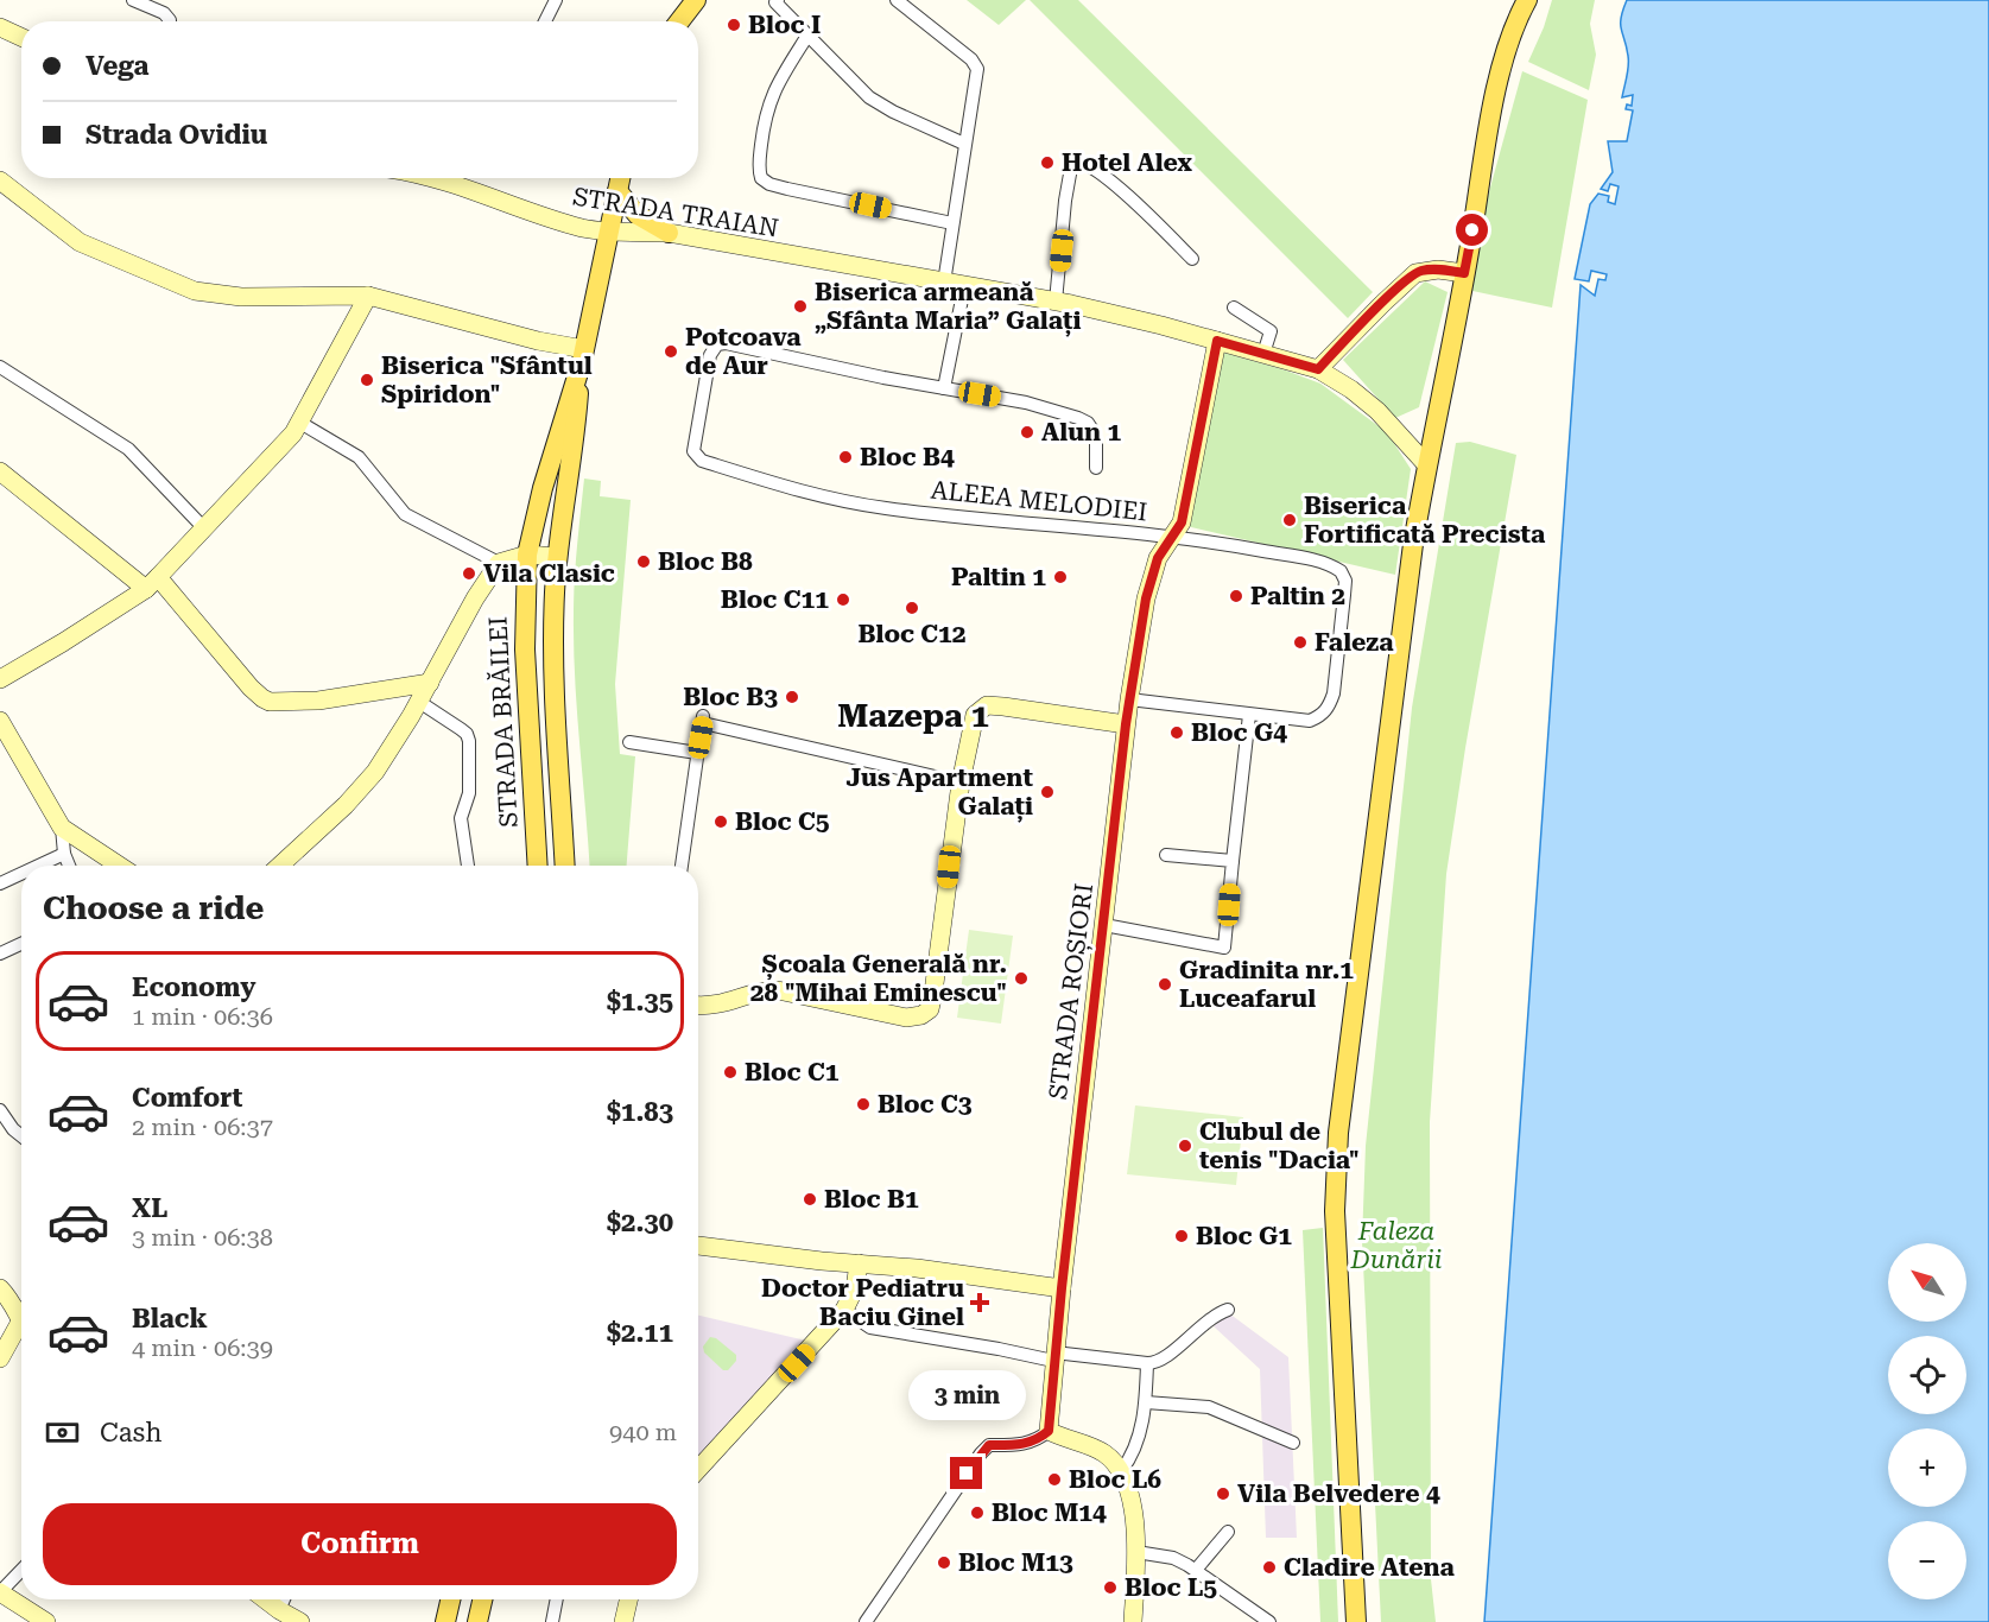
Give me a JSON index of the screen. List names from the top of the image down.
{
  "streets": {
    "main road": ["STRADA BRĂILEI"],
    "street": ["STRADA TRAIAN", "ALEEA MELODIEI", "STRADA ROȘIORI"]
  },
  "crossings": [
    ["STRADA TRAIAN", "STRADA BRĂILEI"],
    ["STRADA TRAIAN", "STRADA ROȘIORI"],
    ["ALEEA MELODIEI", "STRADA ROȘIORI"]
  ],
  "districts": ["Mazepa 1"],
  "parks": ["Faleza Dunării"],
  "places": {
    "other": [
      "Bloc I",
      "Hotel Alex",
      "Biserica armeană „Sfânta Maria” Galați",
      "Potcoava de Aur",
      "Biserica \"Sfântul Spiridon\"",
      "Alun 1",
      "Bloc B4",
      "Biserica Fortificată Precista",
      "Bloc B8",
      "Vila Clasic",
      "Paltin 1",
      "Paltin 2",
      "Bloc C11",
      "Bloc C12",
      "Faleza",
      "Bloc B3",
      "Bloc G4",
      "Jus Apartment Galați",
      "Bloc C5",
      "Școala Generală nr. 28 \"Mihai Eminescu\"",
      "Gradinita nr.1 Luceafarul",
      "Bloc C1",
      "Bloc C3",
      "Clubul de tenis \"Dacia\"",
      "Bloc B1",
      "Bloc G1",
      "Bloc L6",
      "Vila Belvedere 4",
      "Bloc M14",
      "Bloc M13",
      "Cladire Atena",
      "Bloc L5"
    ],
    "health": ["Doctor Pediatru Baciu Ginel"]
  },
  "north": "top left",
  "page": {
    "banner": ["Vega", "Strada Ovidiu"],
    "heading": "Choose a ride",
    "list": [
      {
        "name": "Economy",
        "note": "1 min · 06:36",
        "value": "$1.35"
      },
      {
        "name": "Comfort",
        "note": "2 min · 06:37",
        "value": "$1.83"
      },
      {
        "name": "XL",
        "note": "3 min · 06:38",
        "value": "$2.30"
      },
      {
        "name": "Black",
        "note": "4 min · 06:39",
        "value": "$2.11"
      }
    ],
    "map_buttons": ["+", "−"],
    "bubble": "3 min",
    "pay": ["Cash", "940 m"],
    "buttons": "Confirm"
  }
}
